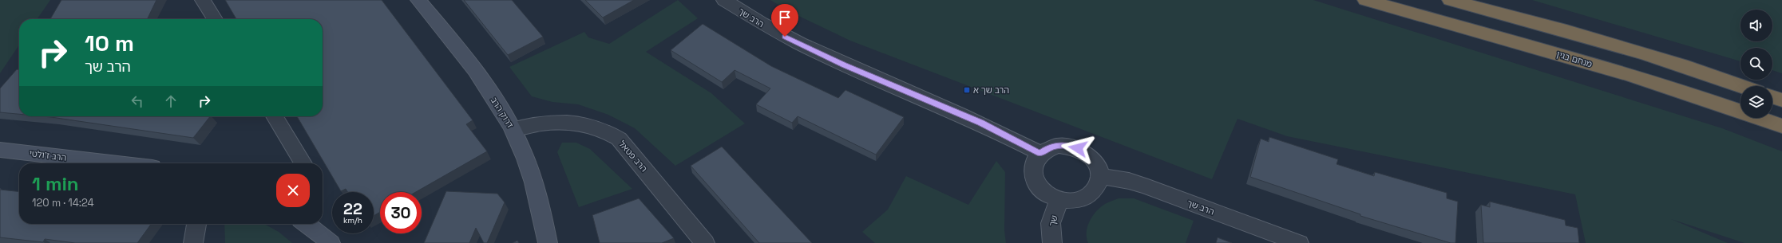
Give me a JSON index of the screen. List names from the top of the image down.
{
  "streets": {
    "highway": ["מנחם בגין"],
    "street": [
      "הרב שך",
      "דרוק הרב",
      "הרב ז'ולטי",
      "הרב פטאל",
      "שך"
    ]
  },
  "crossings": [
    ["הרב שך", "שך"],
    ["דרוק הרב", "הרב פטאל"]
  ],
  "places": {
    "transit": ["הרב שך א"]
  },
  "page": {
    "turn": ["10 m", "הרב שך"],
    "heading": ["1 min", "120 m · 14:24"],
    "speed": "22 km/h",
    "limit": "30"
  }
}
